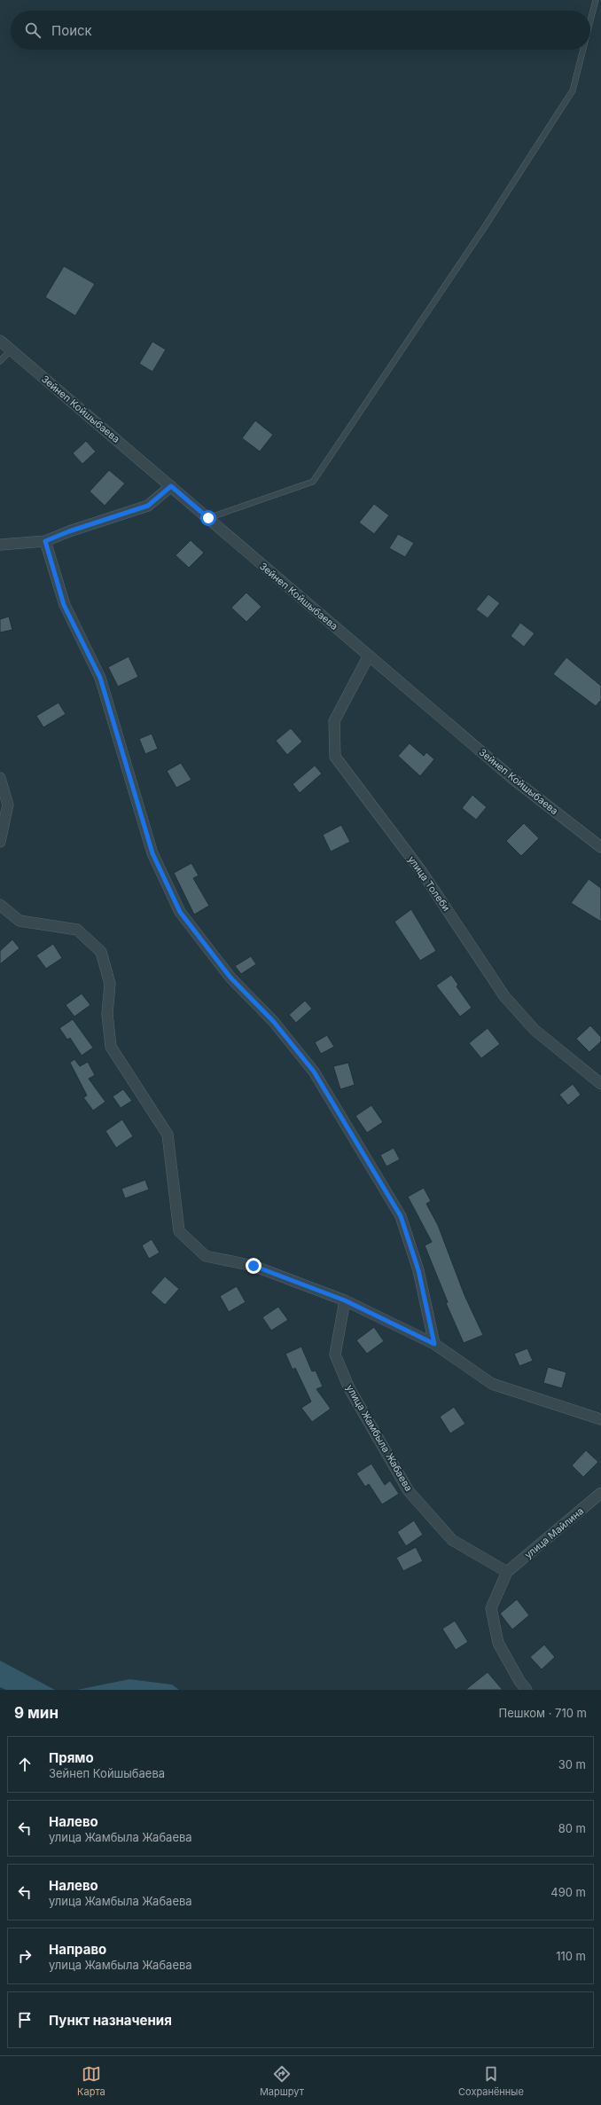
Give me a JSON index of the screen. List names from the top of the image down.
{
  "streets": {
    "street": [
      "Зейнеп Койшыбаева",
      "улица Толеби",
      "улица Жамбыла Жабаева",
      "улица Майлина"
    ]
  },
  "crossings": [
    ["Зейнеп Койшыбаева", "улица Толеби"],
    ["улица Жамбыла Жабаева", "улица Майлина"]
  ],
  "page": {
    "search": "Поиск",
    "heading": ["9 мин", "Пешком · 710 m"],
    "list": [
      ["Прямо", "Зейнеп Койшыбаева", "30 m"],
      ["Налево", "улица Жамбыла Жабаева", "80 m"],
      ["Налево", "улица Жамбыла Жабаева", "490 m"],
      ["Направо", "улица Жамбыла Жабаева", "110 m"],
      "Пункт назначения"
    ],
    "nav": ["Карта", "Маршрут", "Сохранённые"]
  }
}
